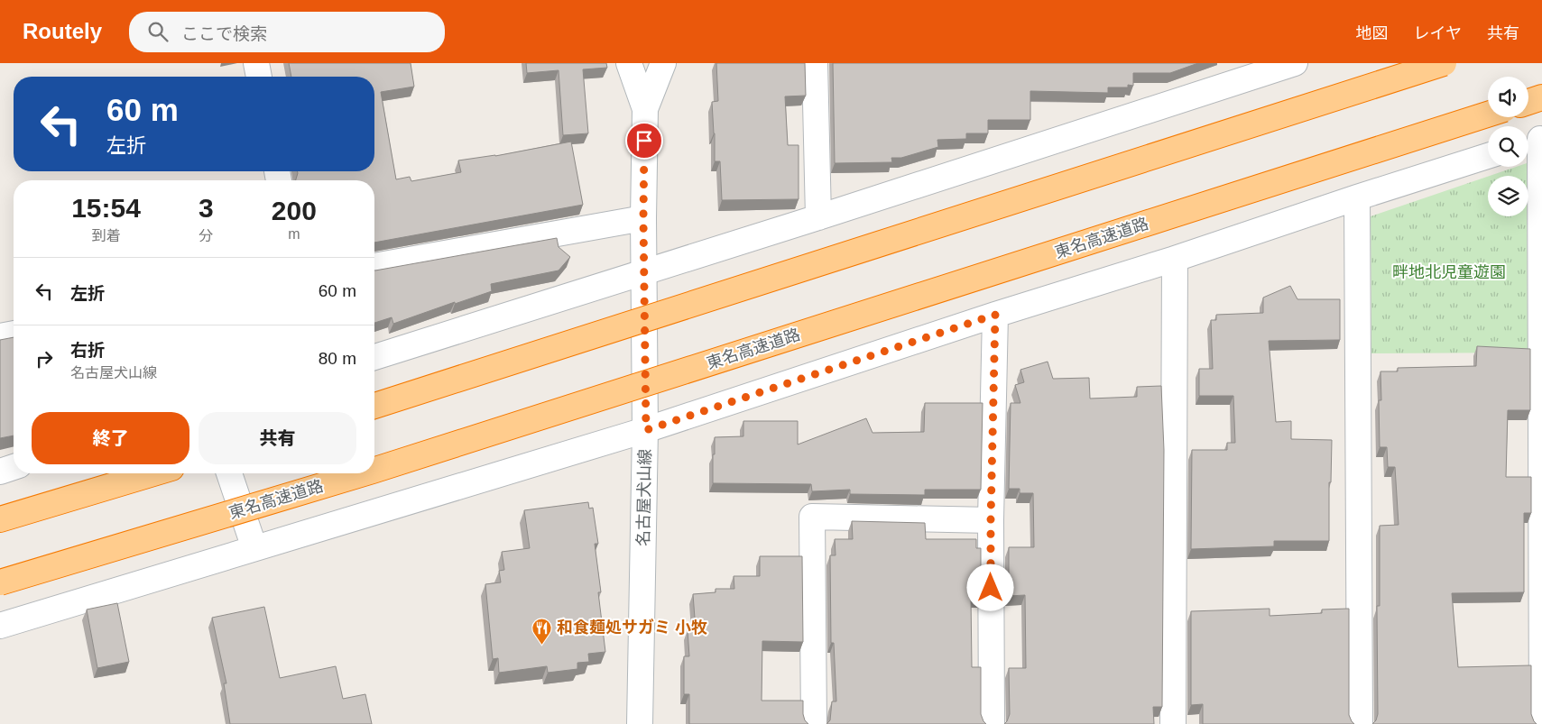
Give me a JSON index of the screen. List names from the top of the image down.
{
  "streets": {
    "highway": ["東名高速道路"],
    "street": ["名古屋犬山線"]
  },
  "parks": ["畔地北児童遊園"],
  "places": {
    "restaurant": ["和食麺処サガミ 小牧"]
  },
  "page": {
    "header": "Routely",
    "search": "ここで検索",
    "nav": ["地図", "レイヤ", "共有"],
    "turn": ["60 m", "左折"],
    "eta": [
      "15:54",
      "到着",
      "3",
      "分",
      "200",
      "m"
    ],
    "list": [
      {
        "name": "左折",
        "value": "60 m"
      },
      {
        "name": "右折",
        "note": "名古屋犬山線",
        "value": "80 m"
      }
    ],
    "buttons": ["終了", "共有"]
  }
}
